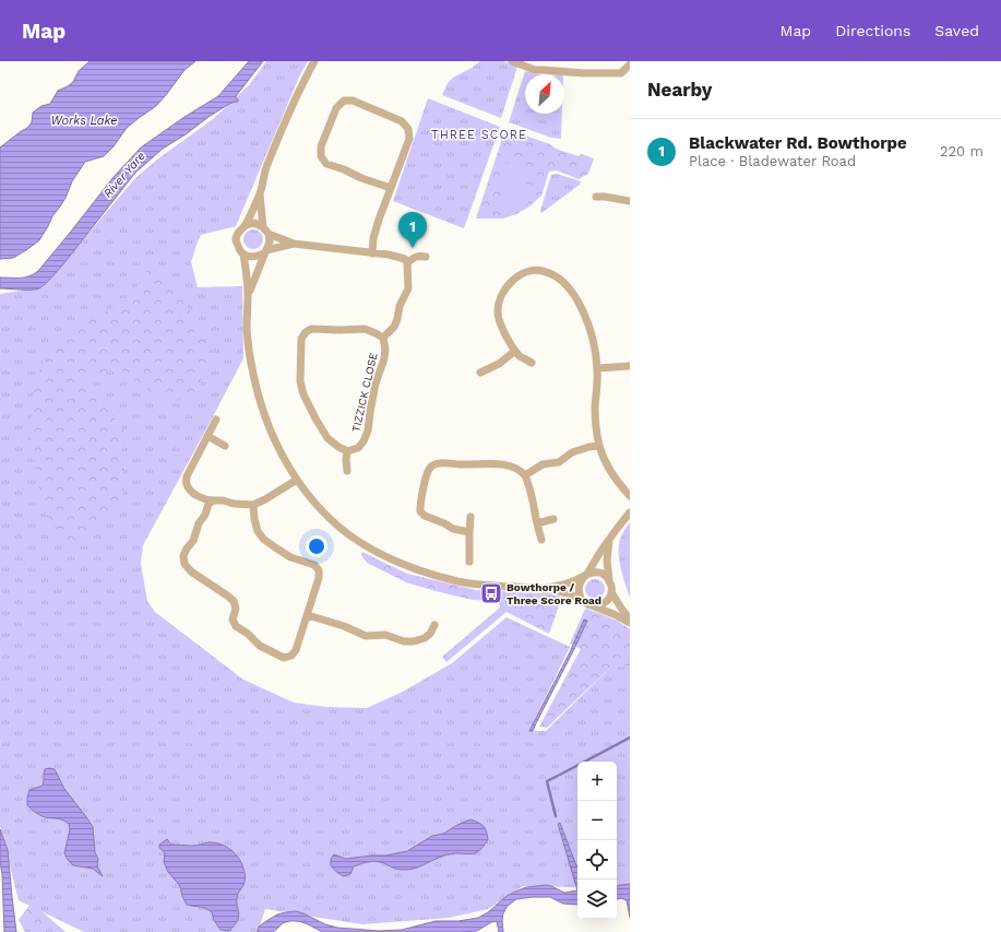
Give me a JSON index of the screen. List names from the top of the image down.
{
  "streets": {
    "street": ["TIZZICK CLOSE"]
  },
  "districts": ["THREE SCORE"],
  "water": ["Works Lake", "River Yare"],
  "places": {
    "bus stop": ["Bowthorpe / Three Score Road"]
  },
  "north": "top right",
  "page": {
    "header": "Map",
    "nav": ["Map", "Directions", "Saved"],
    "heading": "Nearby",
    "list": [
      {
        "mark": "1",
        "name": "Blackwater Rd. Bowthorpe",
        "note": "Place · Bladewater Road",
        "value": "220 m"
      }
    ],
    "pins": "1",
    "map_buttons": ["+", "−"]
  }
}
